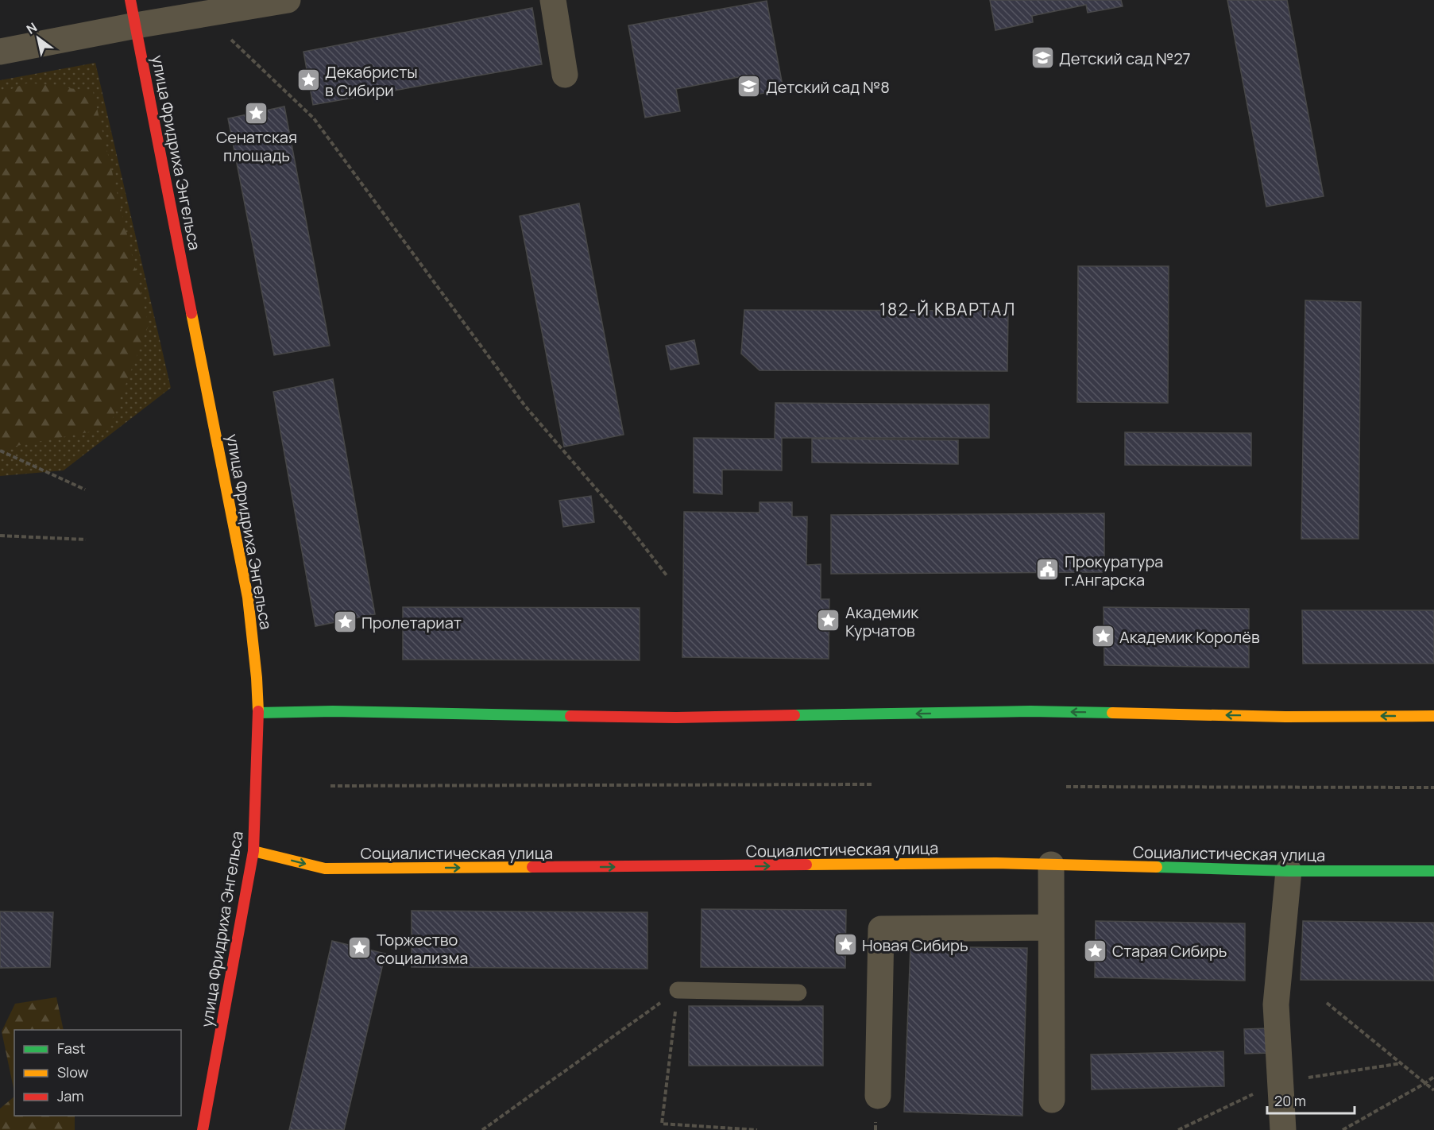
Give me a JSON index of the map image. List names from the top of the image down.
{
  "streets": {
    "street": ["улица Фридриха Энгельса", "Социалистическая улица"]
  },
  "crossings": [
    ["улица Фридриха Энгельса", "Социалистическая улица"]
  ],
  "one_way": ["Социалистическая улица"],
  "districts": ["182-Й КВАРТАЛ"],
  "places": {
    "school or university": ["Детский сад №27", "Детский сад №8"],
    "place": [
      "Декабристы в Сибири",
      "Сенатская площадь",
      "Академик Курчатов",
      "Пролетариат",
      "Академик Королёв",
      "Новая Сибирь",
      "Торжество социализма",
      "Старая Сибирь"
    ],
    "public building": ["Прокуратура г.Ангарска"]
  },
  "legend": ["Fast", "Slow", "Jam"],
  "scale_bar": "20 m",
  "north": "top left"
}
